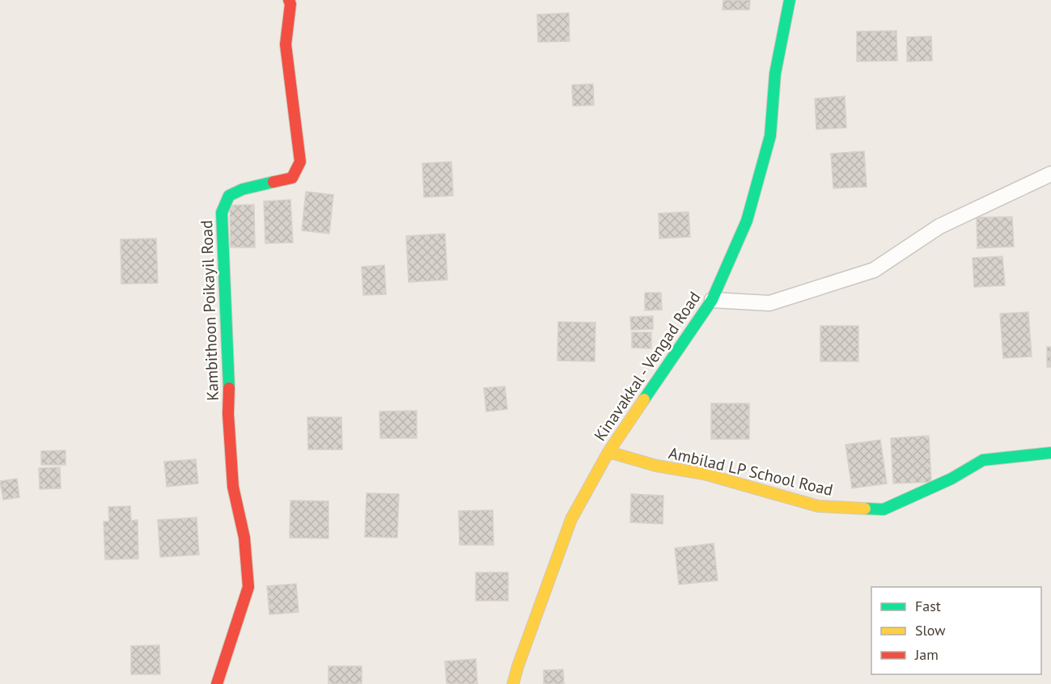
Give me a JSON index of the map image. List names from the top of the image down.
{
  "streets": {
    "street": ["Kambithoon Poikayil Road", "Kinavakkal - Vengad Road", "Ambilad LP School Road"]
  },
  "crossings": [
    ["Kinavakkal - Vengad Road", "Ambilad LP School Road"]
  ],
  "legend": ["Fast", "Slow", "Jam"]
}
